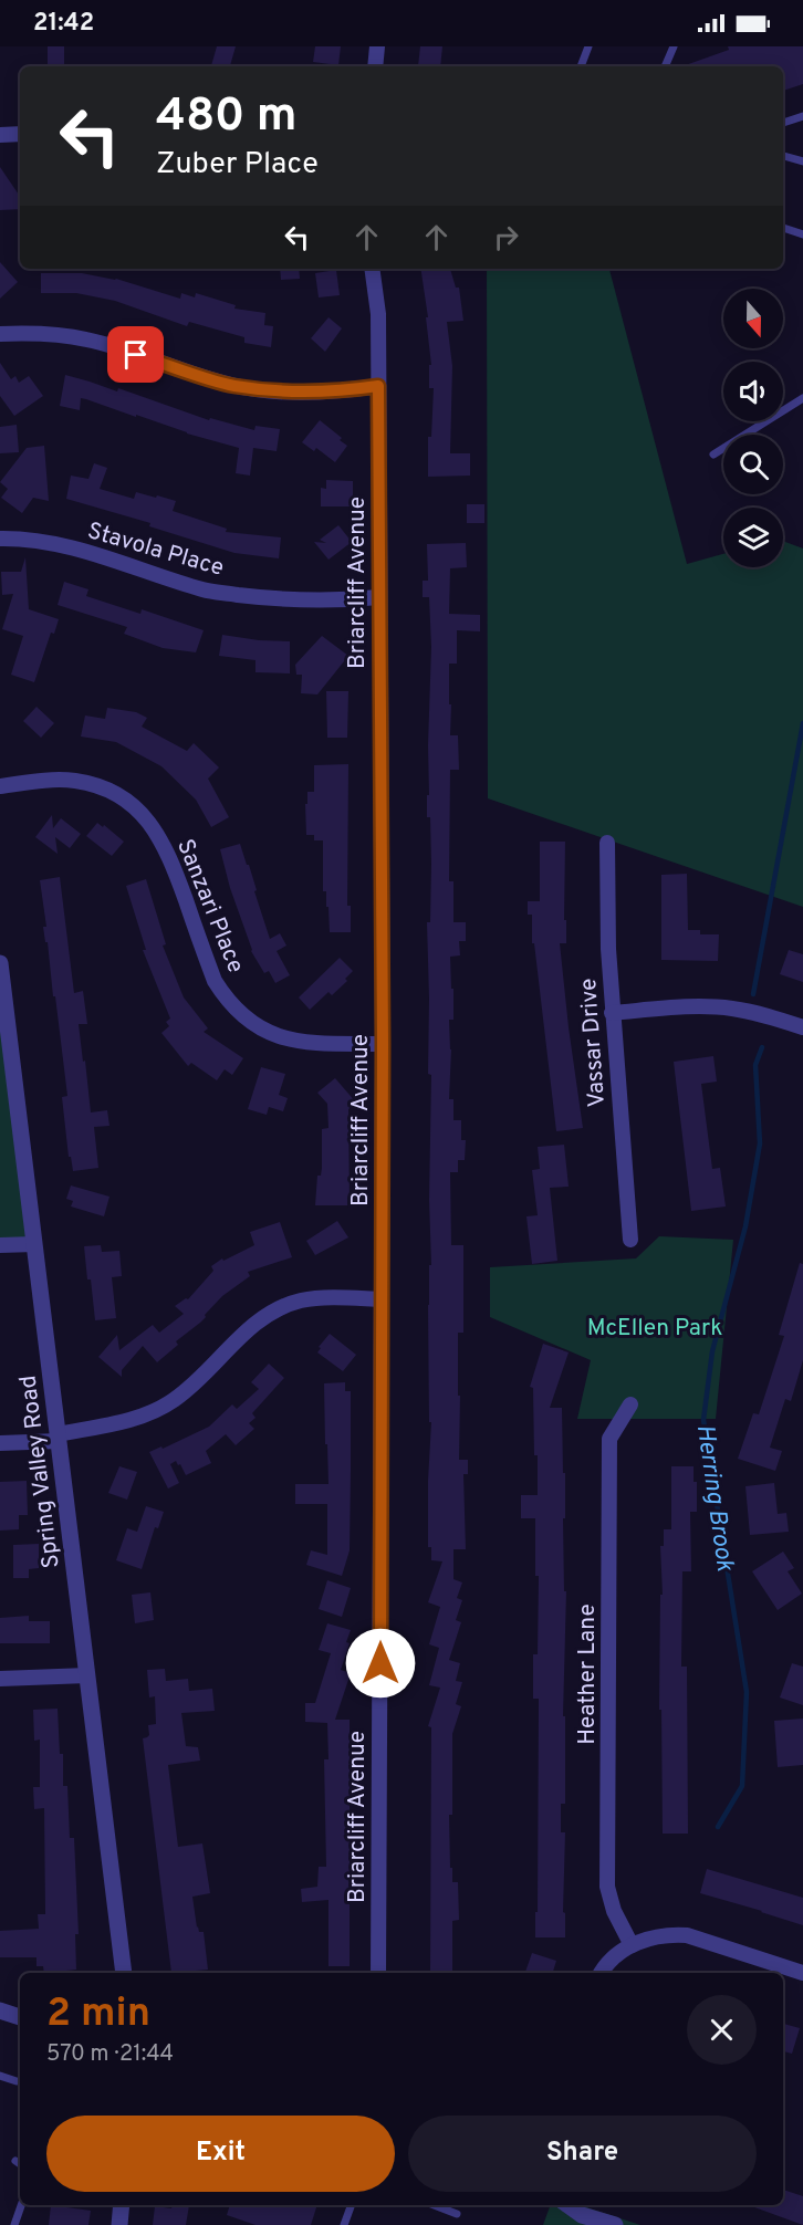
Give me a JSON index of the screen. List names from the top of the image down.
{
  "streets": {
    "street": [
      "Stavola Place",
      "Briarcliff Avenue",
      "Sanzari Place",
      "Vassar Drive",
      "Spring Valley Road",
      "Heather Lane"
    ]
  },
  "crossings": [
    ["Stavola Place", "Briarcliff Avenue"],
    ["Briarcliff Avenue", "Sanzari Place"]
  ],
  "water": ["Herring Brook"],
  "parks": ["McEllen Park"],
  "north": "bottom",
  "page": {
    "status": "21:42",
    "turn": ["480 m", "Zuber Place"],
    "heading": ["2 min", "570 m · 21:44"],
    "buttons": ["Exit", "Share"]
  }
}
